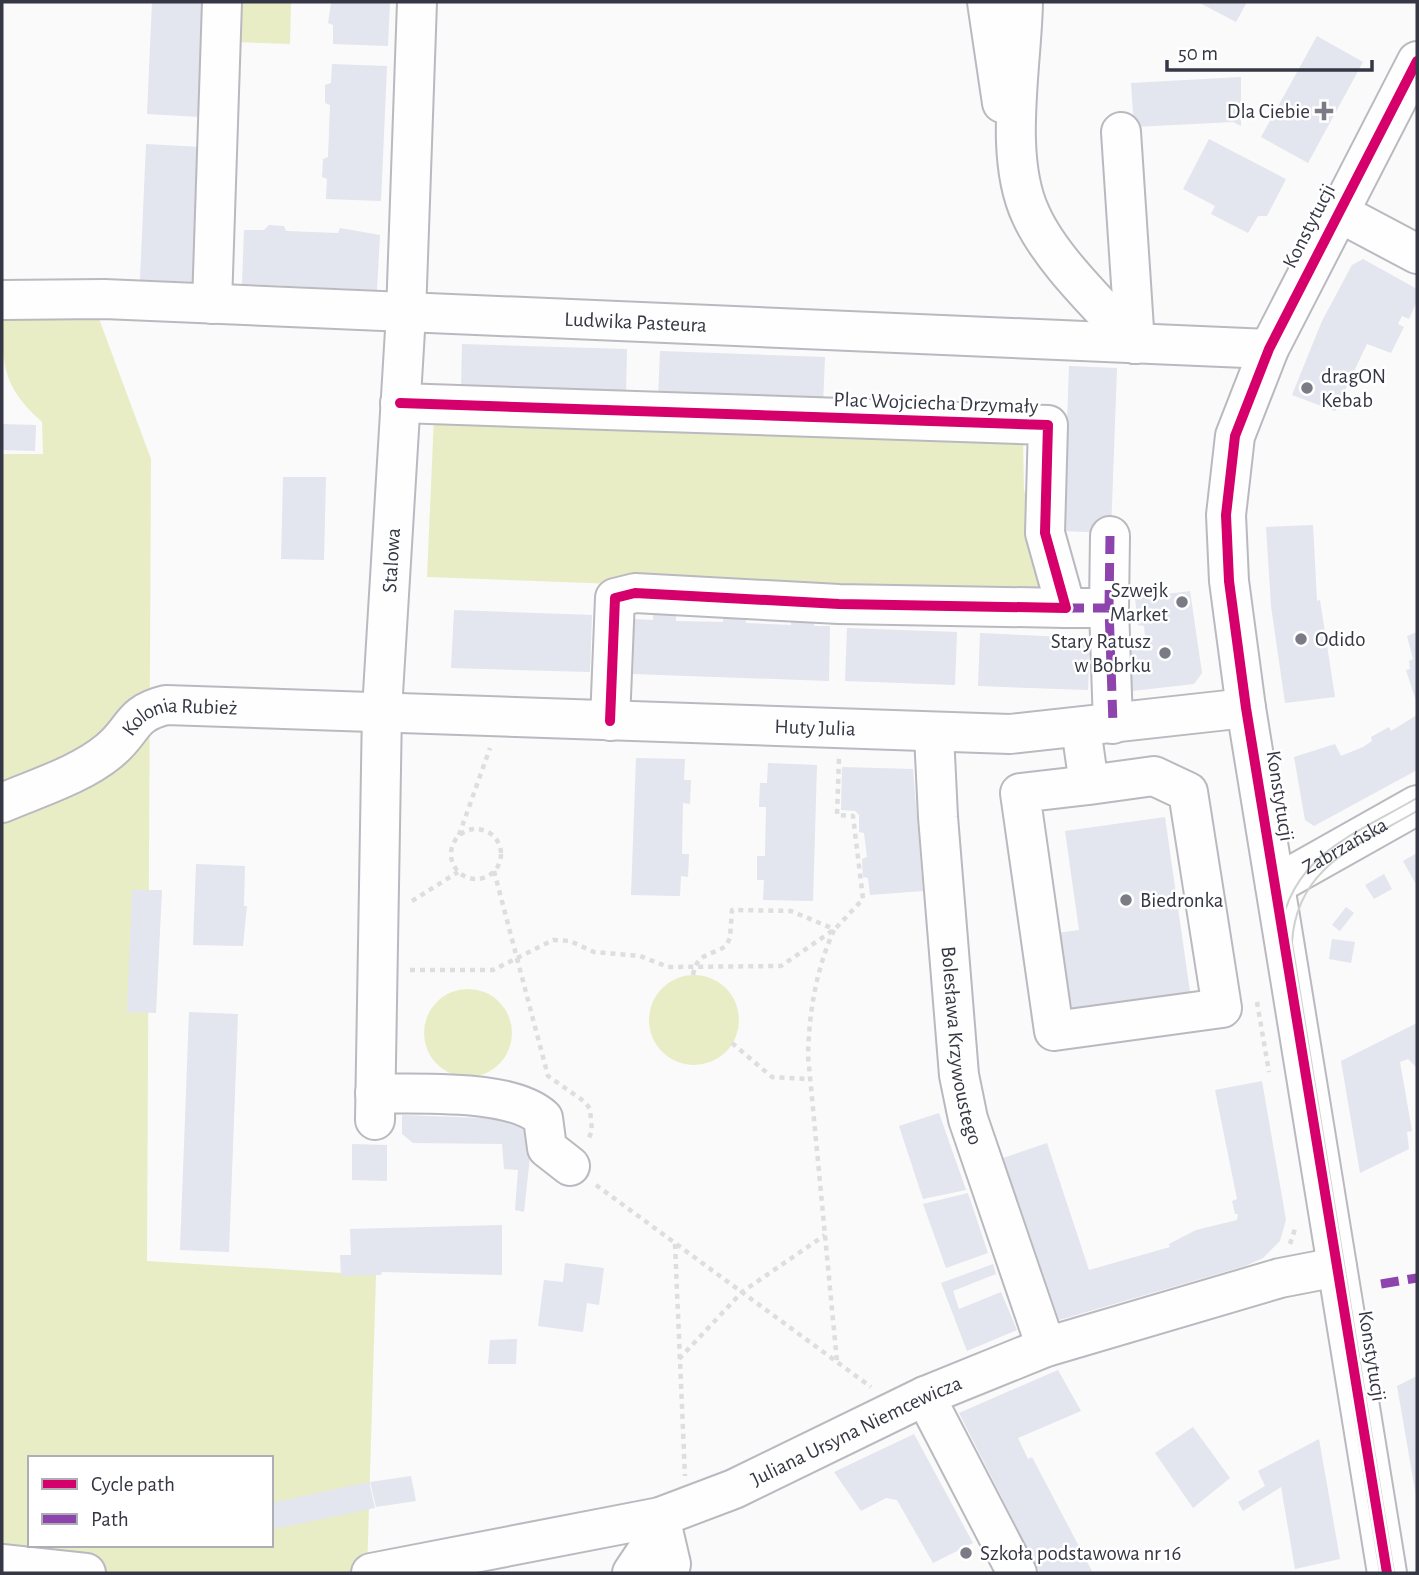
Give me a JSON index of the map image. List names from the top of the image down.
{
  "streets": {
    "street": [
      "Konstytucji",
      "Ludwika Pasteura",
      "Plac Wojciecha Drzymały",
      "Stalowa",
      "Kolonia Rubież",
      "Huty Julia",
      "Zabrzańska",
      "Bolesława Krzywoustego",
      "Juliana Ursyna Niemcewicza"
    ]
  },
  "crossings": [
    ["Konstytucji", "Ludwika Pasteura"],
    ["Konstytucji", "Huty Julia"],
    ["Konstytucji", "Zabrzańska"],
    ["Konstytucji", "Juliana Ursyna Niemcewicza"],
    ["Ludwika Pasteura", "Stalowa"],
    ["Plac Wojciecha Drzymały", "Stalowa"],
    ["Stalowa", "Kolonia Rubież"],
    ["Stalowa", "Huty Julia"],
    ["Kolonia Rubież", "Huty Julia"],
    ["Huty Julia", "Bolesława Krzywoustego"],
    ["Bolesława Krzywoustego", "Juliana Ursyna Niemcewicza"]
  ],
  "places": {
    "health": ["Dla Ciebie"],
    "other": [
      "dragON Kebab",
      "Szwejk Market",
      "Odido",
      "Stary Ratusz w Bobrku",
      "Biedronka",
      "Szkoła podstawowa nr 16"
    ]
  },
  "legend": ["Cycle path", "Path"],
  "scale_bar": "50 m"
}
